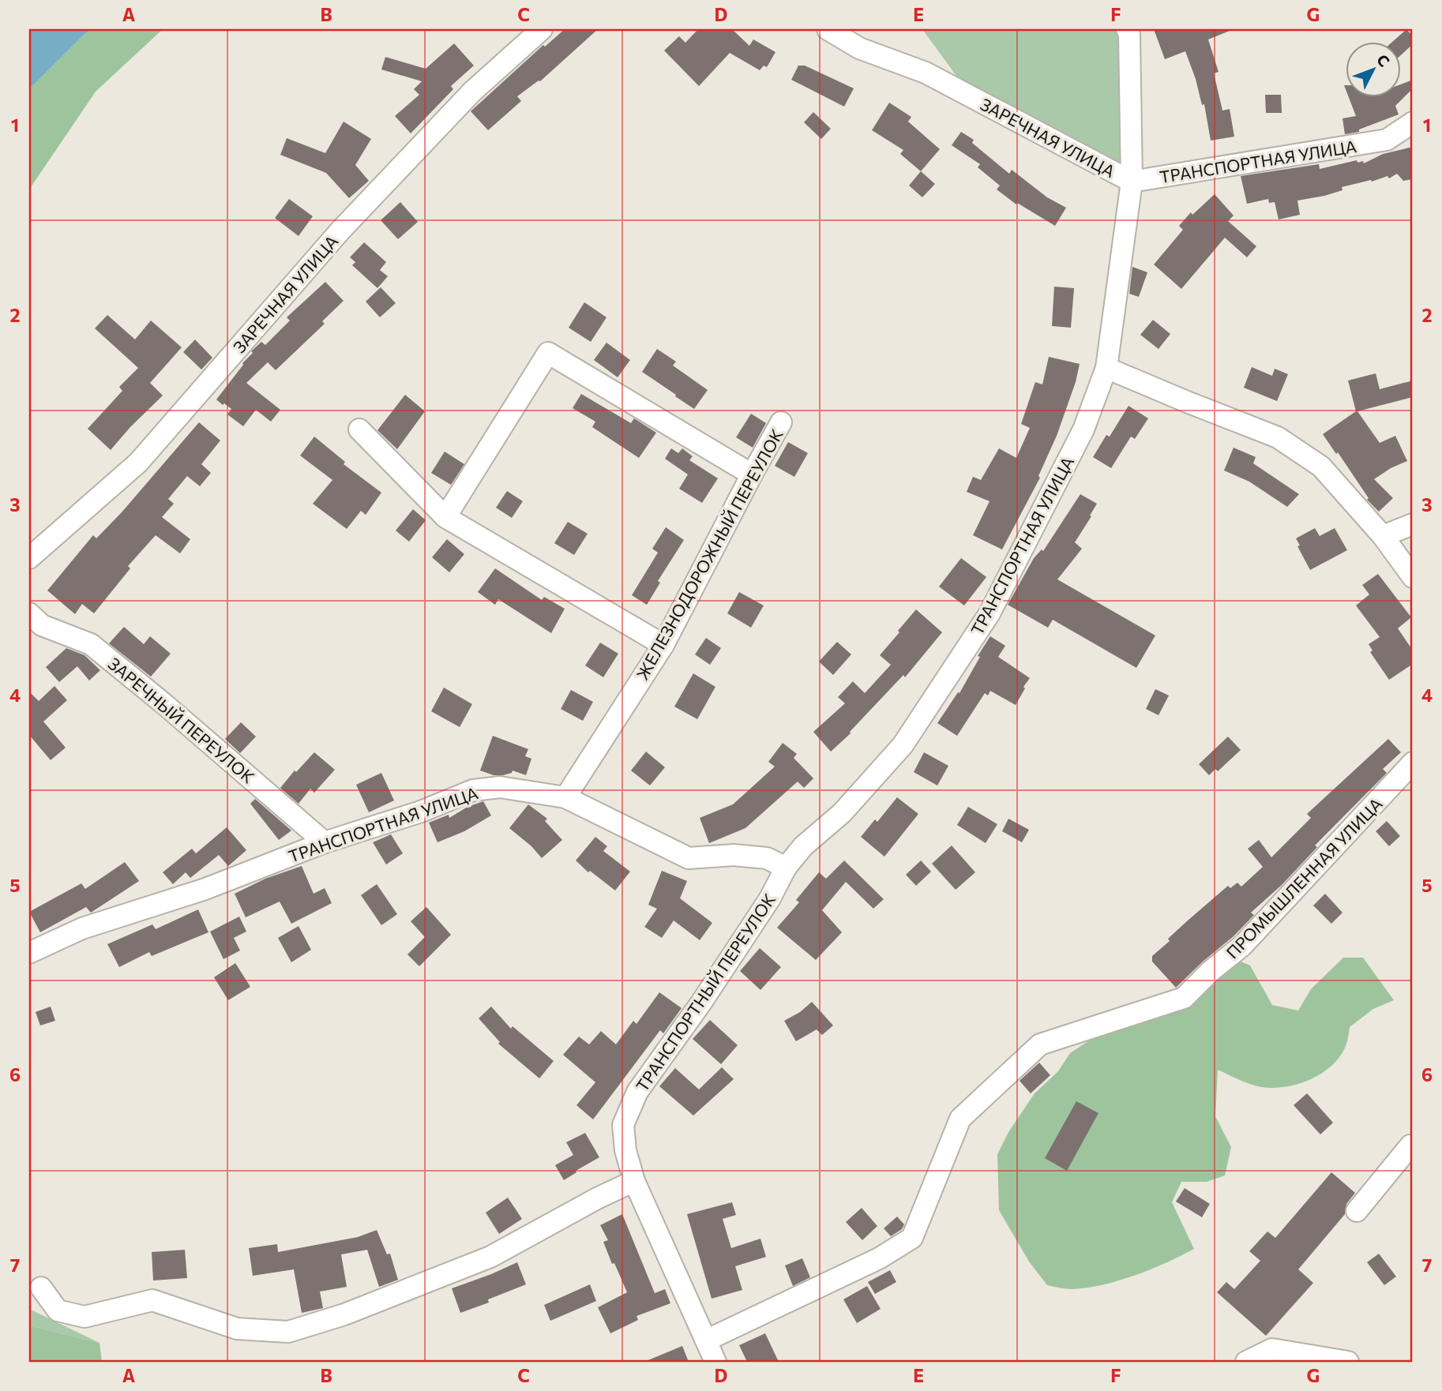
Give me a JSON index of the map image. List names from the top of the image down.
{
  "streets": {
    "street": [
      "ЗАРЕЧНАЯ УЛИЦА",
      "ТРАНСПОРТНАЯ УЛИЦА",
      "ЖЕЛЕЗНОДОРОЖНЫЙ ПЕРЕУЛОК",
      "ЗАРЕЧНЫЙ ПЕРЕУЛОК",
      "ПРОМЫШЛЕННАЯ УЛИЦА",
      "ТРАНСПОРТНЫЙ ПЕРЕУЛОК"
    ]
  },
  "crossings": [
    ["ЗАРЕЧНАЯ УЛИЦА", "ТРАНСПОРТНАЯ УЛИЦА"],
    ["ТРАНСПОРТНАЯ УЛИЦА", "ЖЕЛЕЗНОДОРОЖНЫЙ ПЕРЕУЛОК"],
    ["ТРАНСПОРТНАЯ УЛИЦА", "ЗАРЕЧНЫЙ ПЕРЕУЛОК"],
    ["ТРАНСПОРТНАЯ УЛИЦА", "ТРАНСПОРТНЫЙ ПЕРЕУЛОК"],
    ["ПРОМЫШЛЕННАЯ УЛИЦА", "ТРАНСПОРТНЫЙ ПЕРЕУЛОК"]
  ],
  "north": "top right",
  "grid": {
    "columns": [
      "A",
      "B",
      "C",
      "D",
      "E",
      "F",
      "G"
    ],
    "rows": [
      "1",
      "2",
      "3",
      "4",
      "5",
      "6",
      "7"
    ]
  }
}
